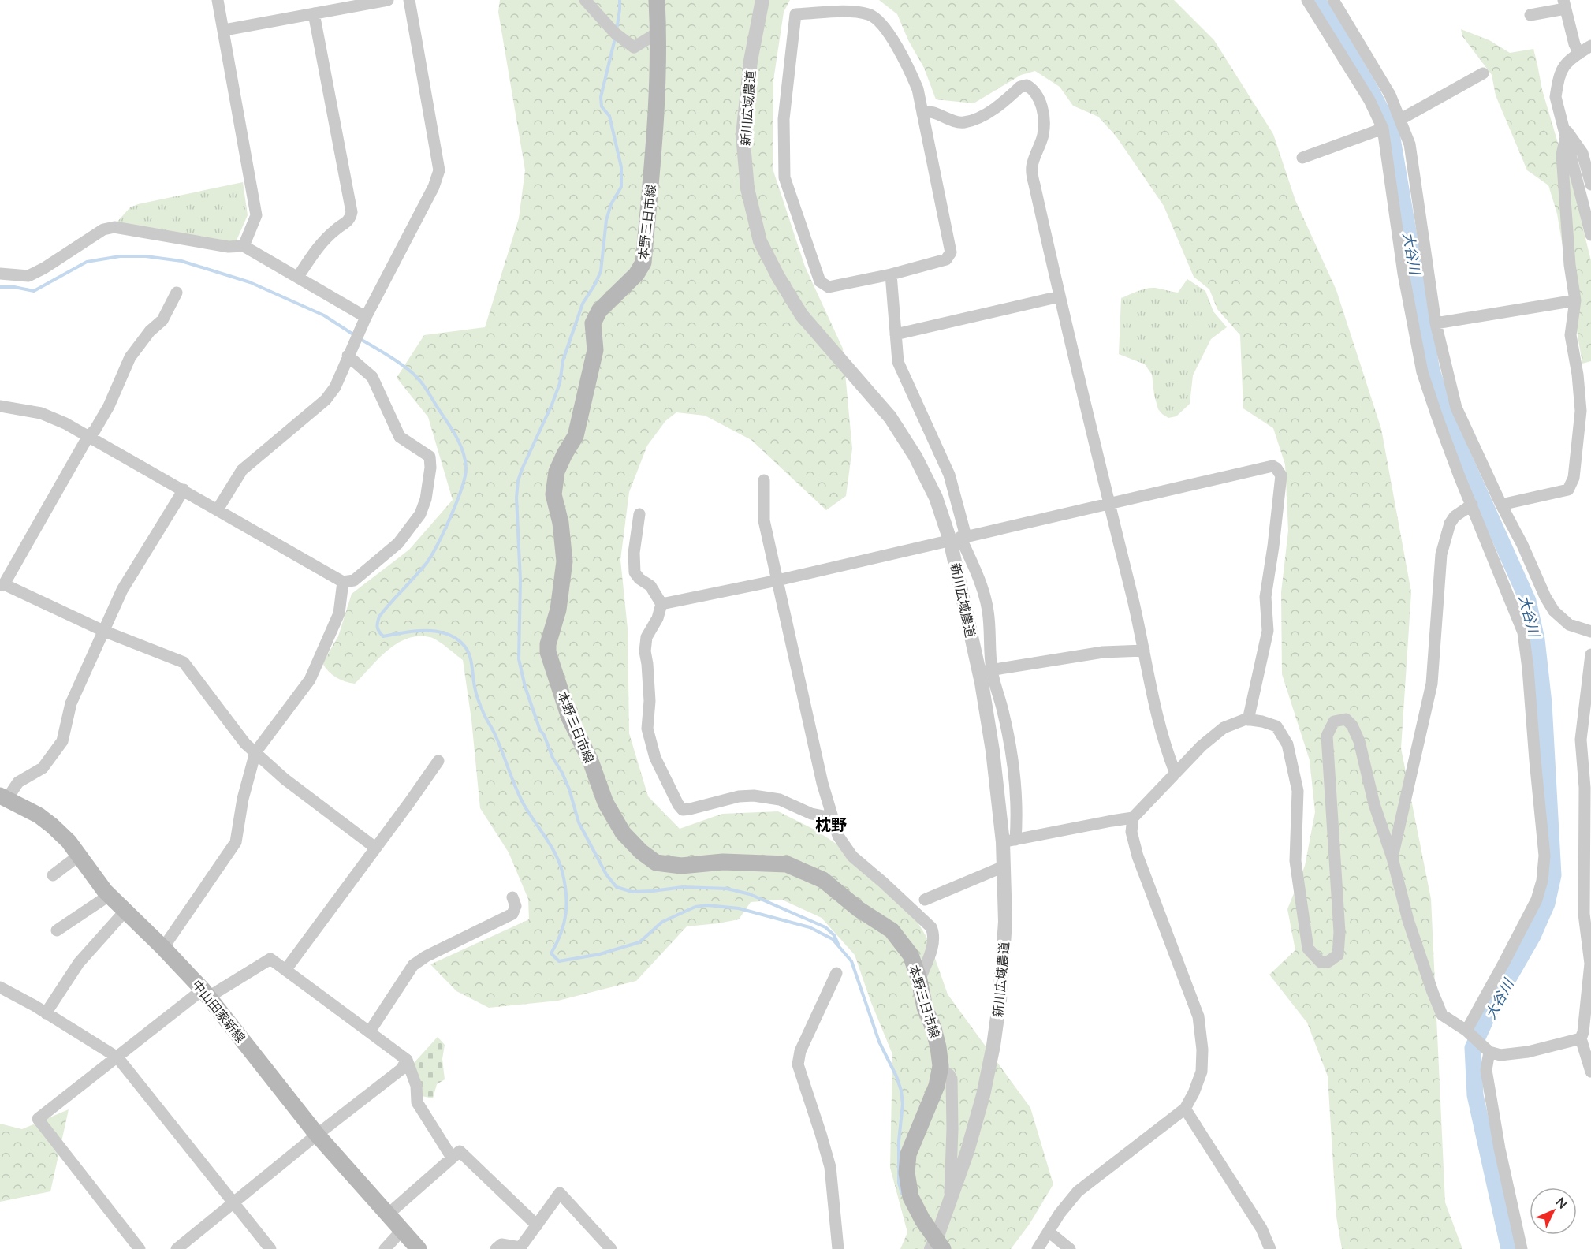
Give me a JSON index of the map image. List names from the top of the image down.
{
  "streets": {
    "main road": ["本野三日市線", "中山田家新線"],
    "street": ["新川広域農道"]
  },
  "crossings": [
    ["新川広域農道", "本野三日市線"]
  ],
  "districts": ["枕野"],
  "water": ["大谷川"],
  "north": "top right"
}
